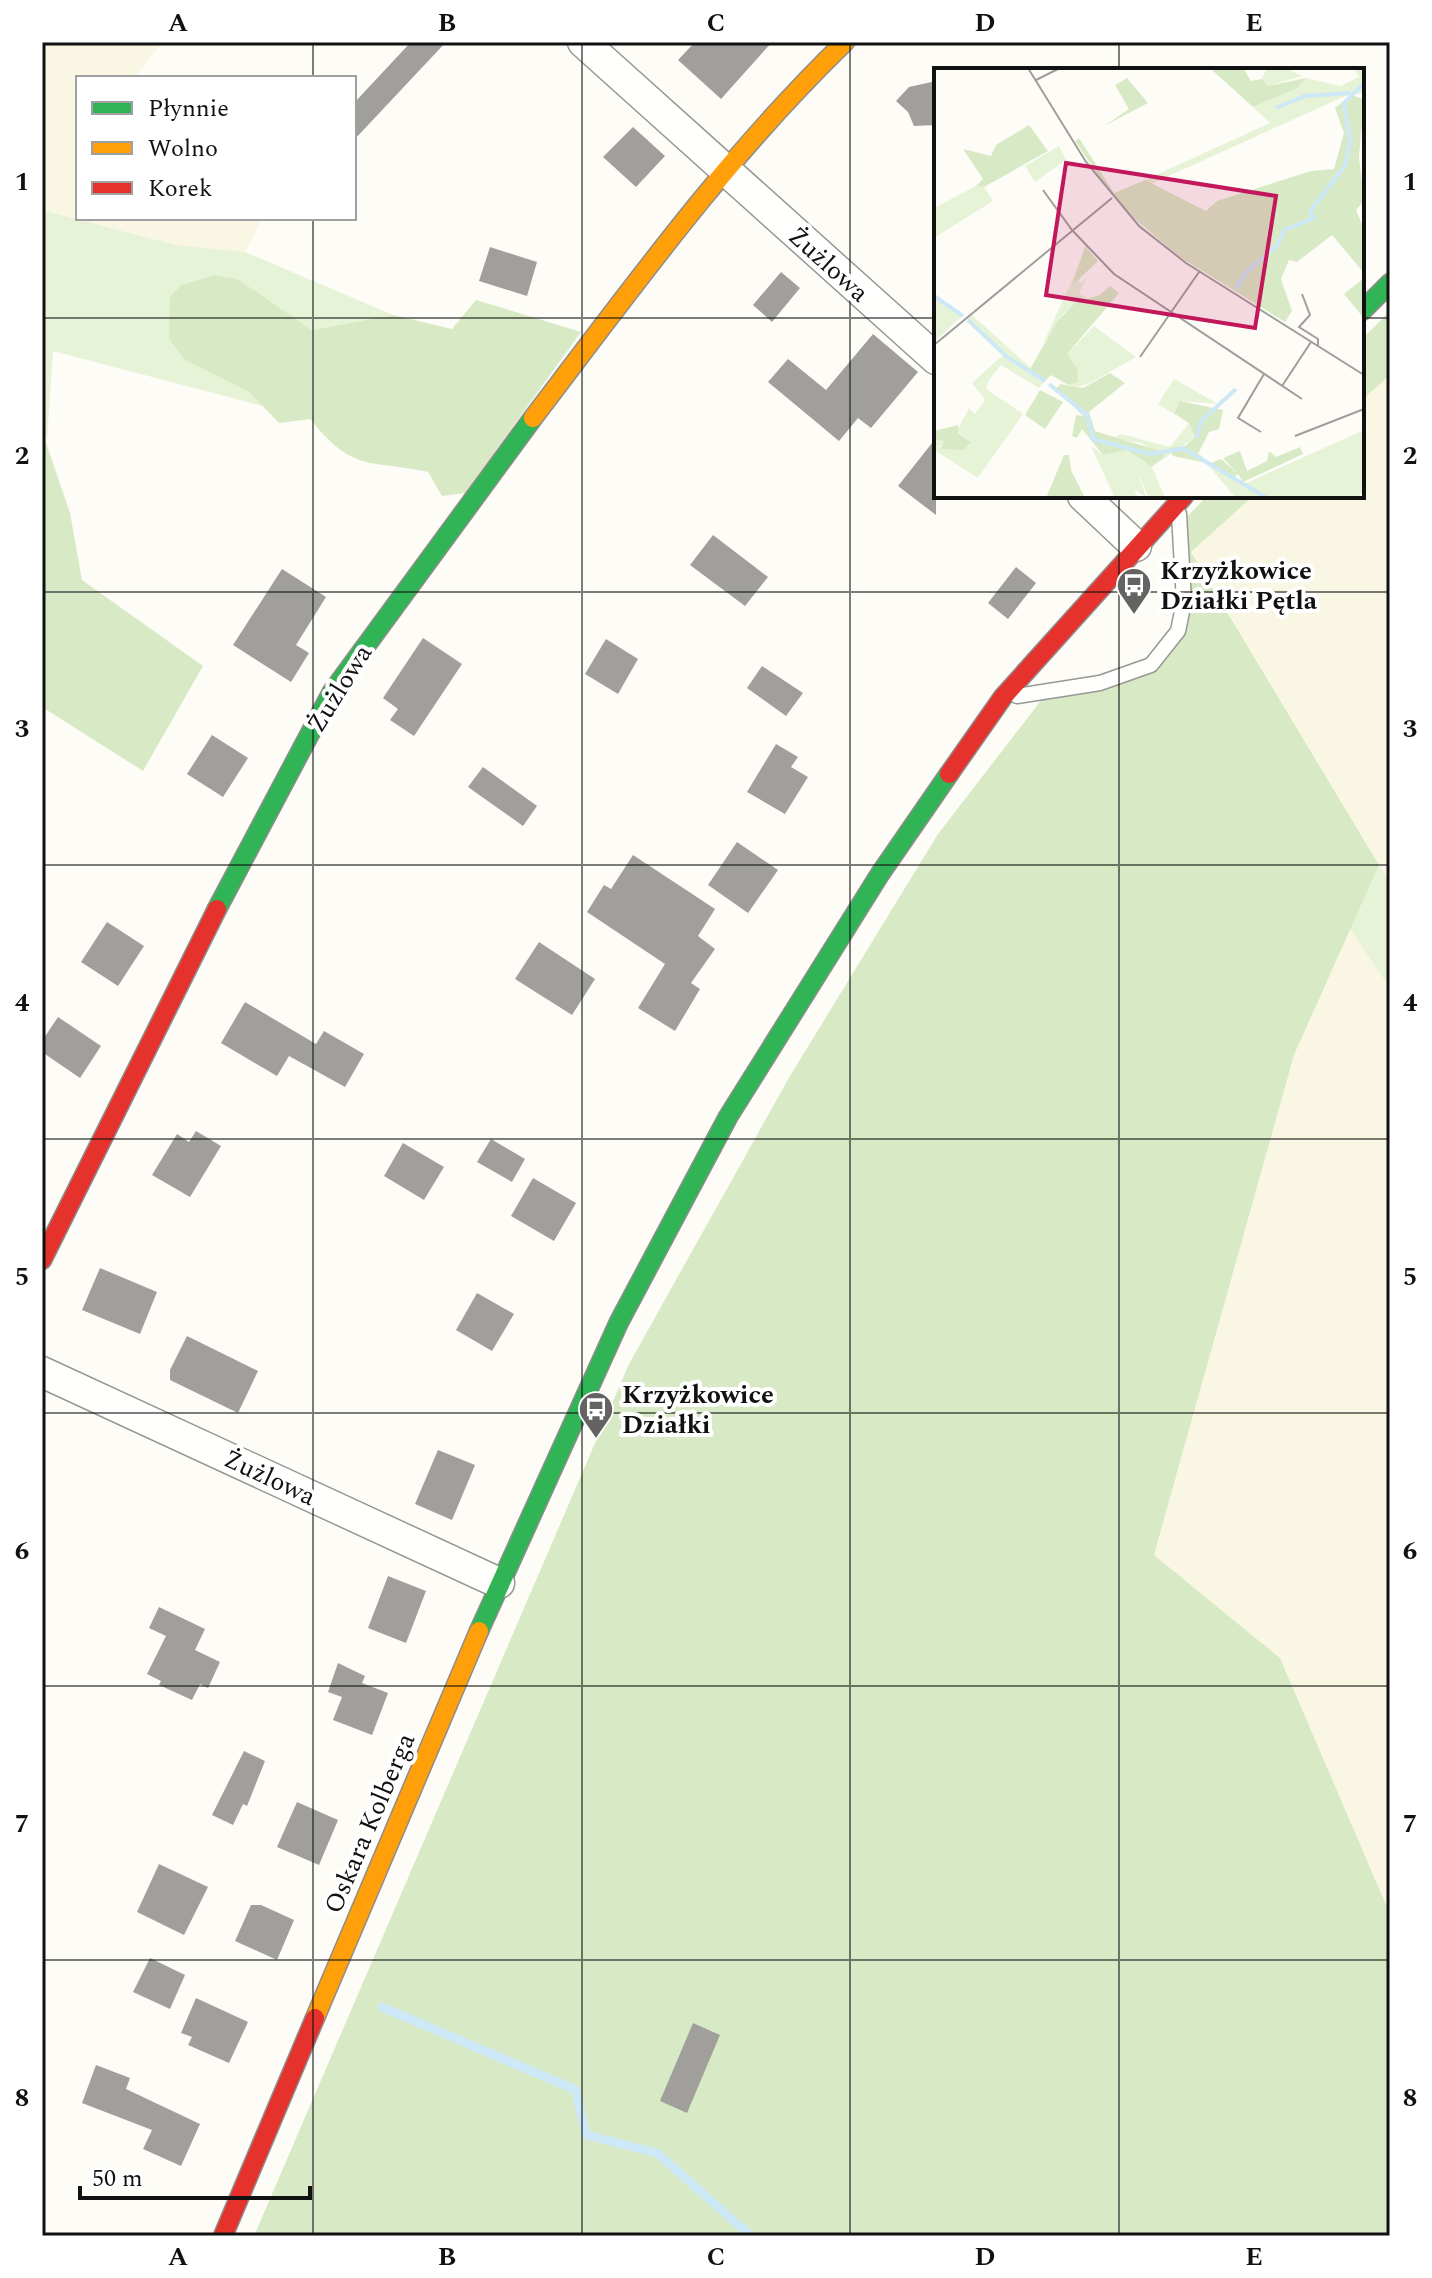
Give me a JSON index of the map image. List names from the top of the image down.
{
  "streets": {
    "main road": ["Żużlowa", "Oskara Kolberga"]
  },
  "crossings": [
    ["Żużlowa", "Oskara Kolberga"]
  ],
  "places": {
    "bus stop": ["Krzyżkowice Działki Pętla", "Krzyżkowice Działki"]
  },
  "legend": ["Płynnie", "Wolno", "Korek"],
  "scale_bar": "50 m",
  "grid": {
    "columns": [
      "A",
      "B",
      "C",
      "D",
      "E"
    ],
    "rows": [
      "1",
      "2",
      "3",
      "4",
      "5",
      "6",
      "7",
      "8"
    ]
  }
}
